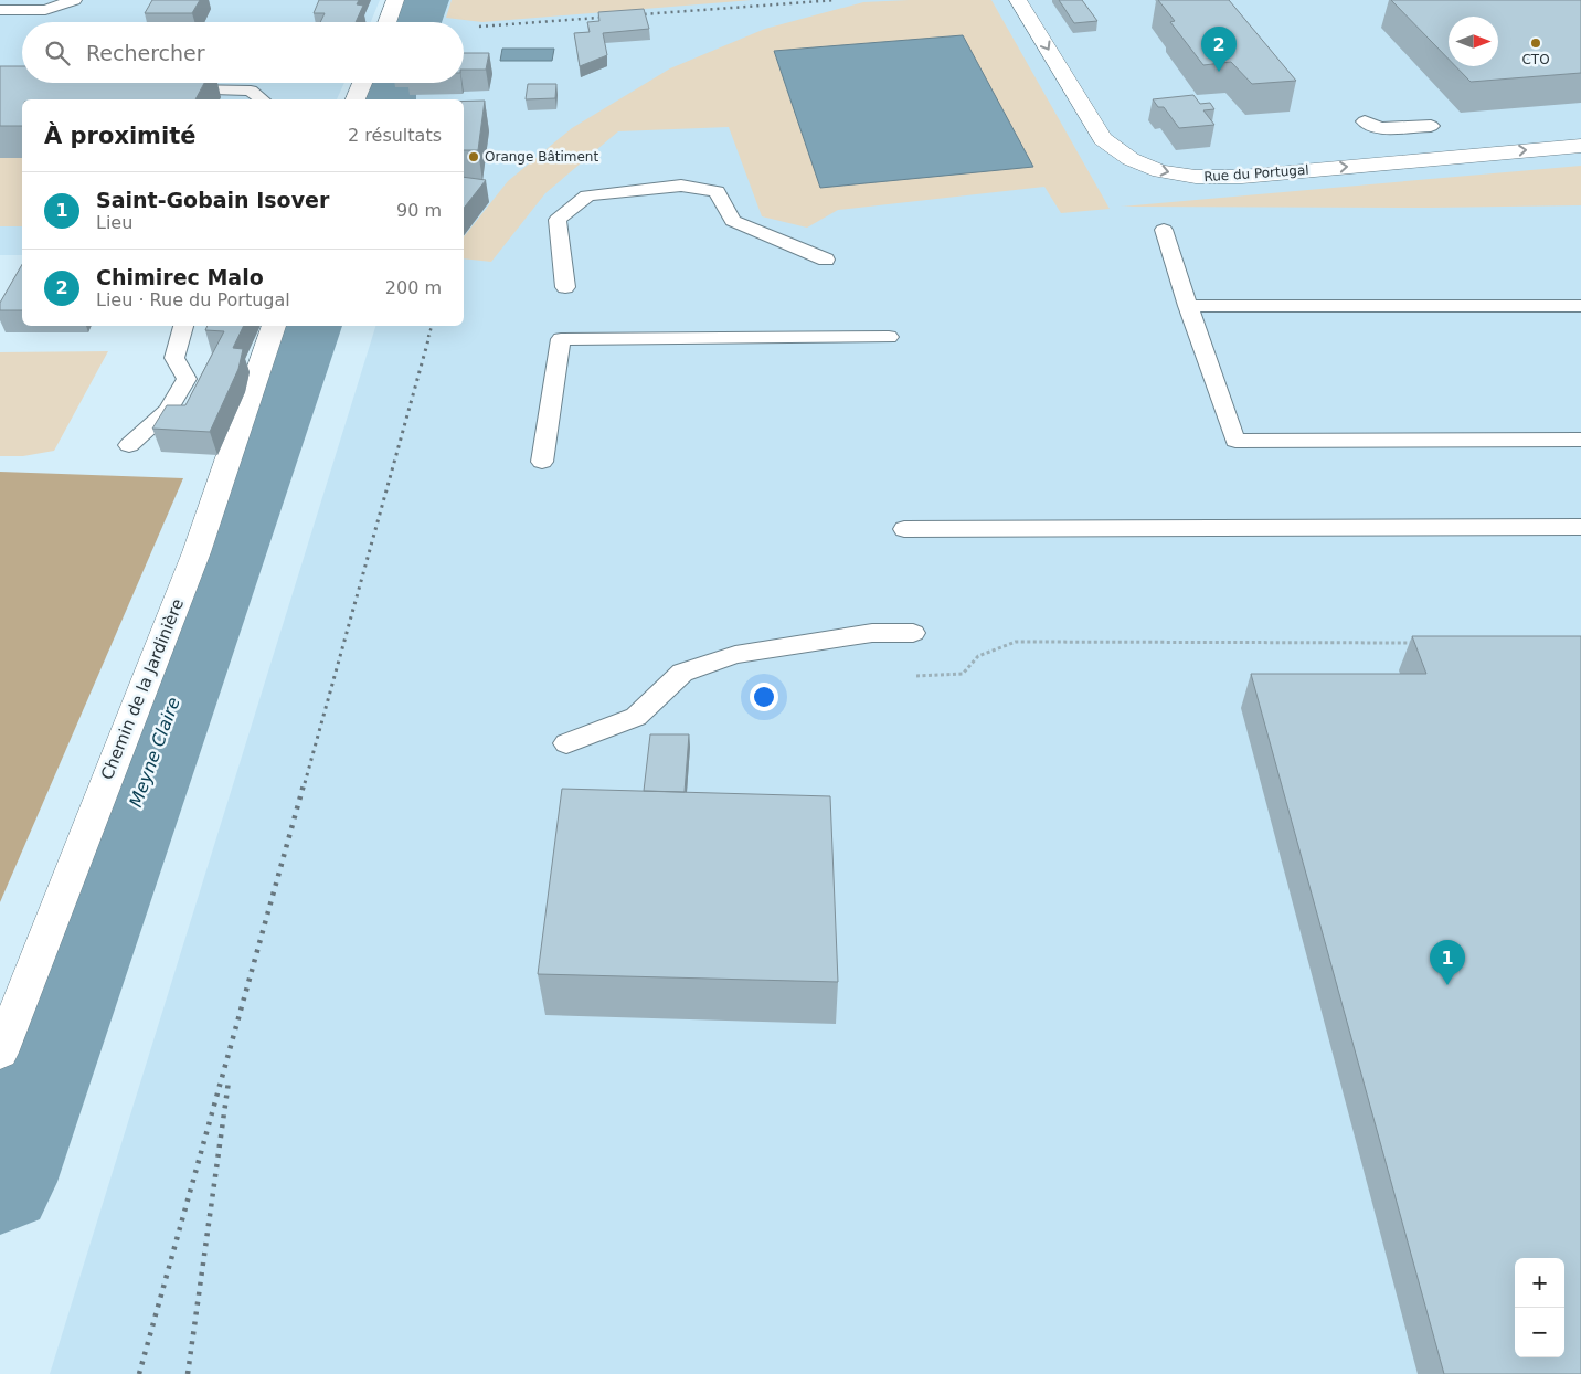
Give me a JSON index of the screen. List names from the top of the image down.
{
  "streets": {
    "street": ["Rue du Portugal", "Chemin de la Jardinière"]
  },
  "one_way": ["Rue du Portugal"],
  "water": ["Meyne Claire"],
  "places": ["CTO", "Orange Bâtiment"],
  "north": "right",
  "page": {
    "search": "Rechercher",
    "pins": ["2", "1"],
    "heading": ["À proximité", "2 résultats"],
    "list": [
      {
        "mark": "1",
        "name": "Saint-Gobain Isover",
        "note": "Lieu",
        "value": "90 m"
      },
      {
        "mark": "2",
        "name": "Chimirec Malo",
        "note": "Lieu · Rue du Portugal",
        "value": "200 m"
      }
    ],
    "map_buttons": ["+", "−"]
  }
}
